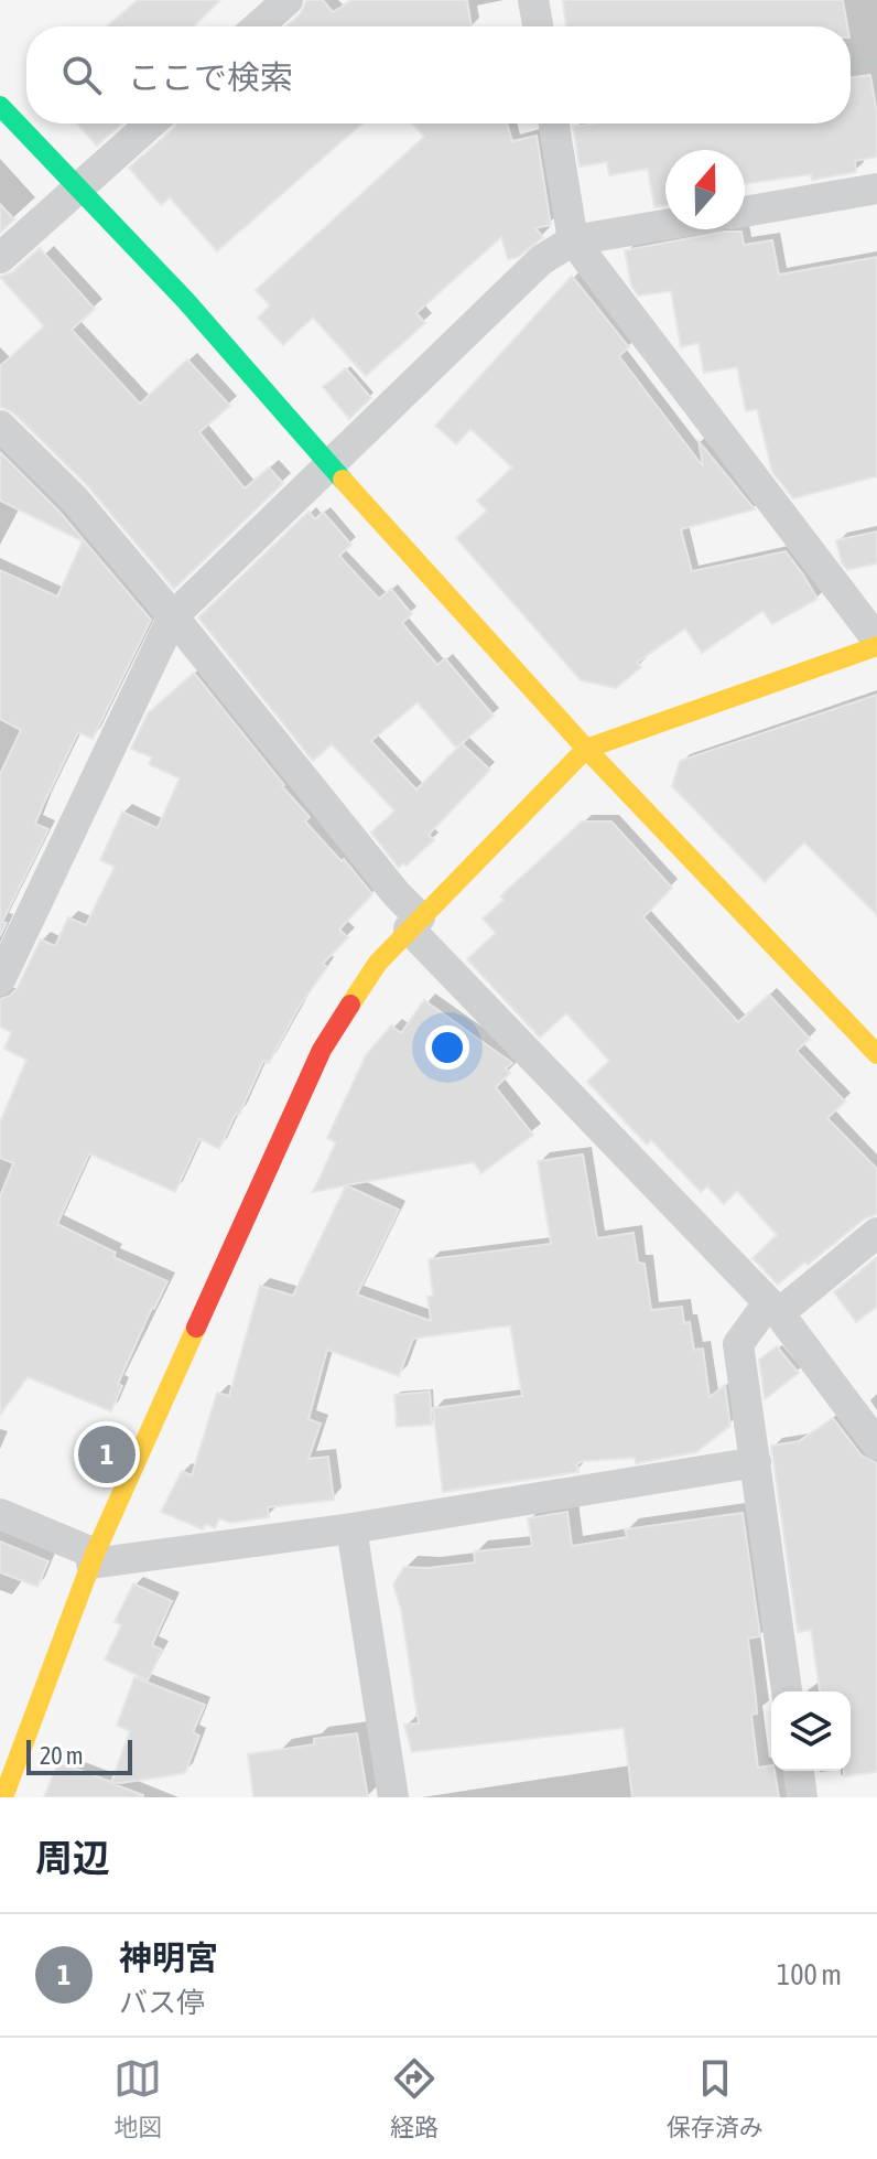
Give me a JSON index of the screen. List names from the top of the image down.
{
  "scale_bar": "20 m",
  "north": "top",
  "page": {
    "search": "ここで検索",
    "pins": "1",
    "scale": "20 m",
    "heading": "周辺",
    "list": [
      {
        "mark": "1",
        "name": "神明宮",
        "note": "バス停",
        "value": "100 m"
      }
    ],
    "nav": ["地図", "経路", "保存済み"]
  }
}
